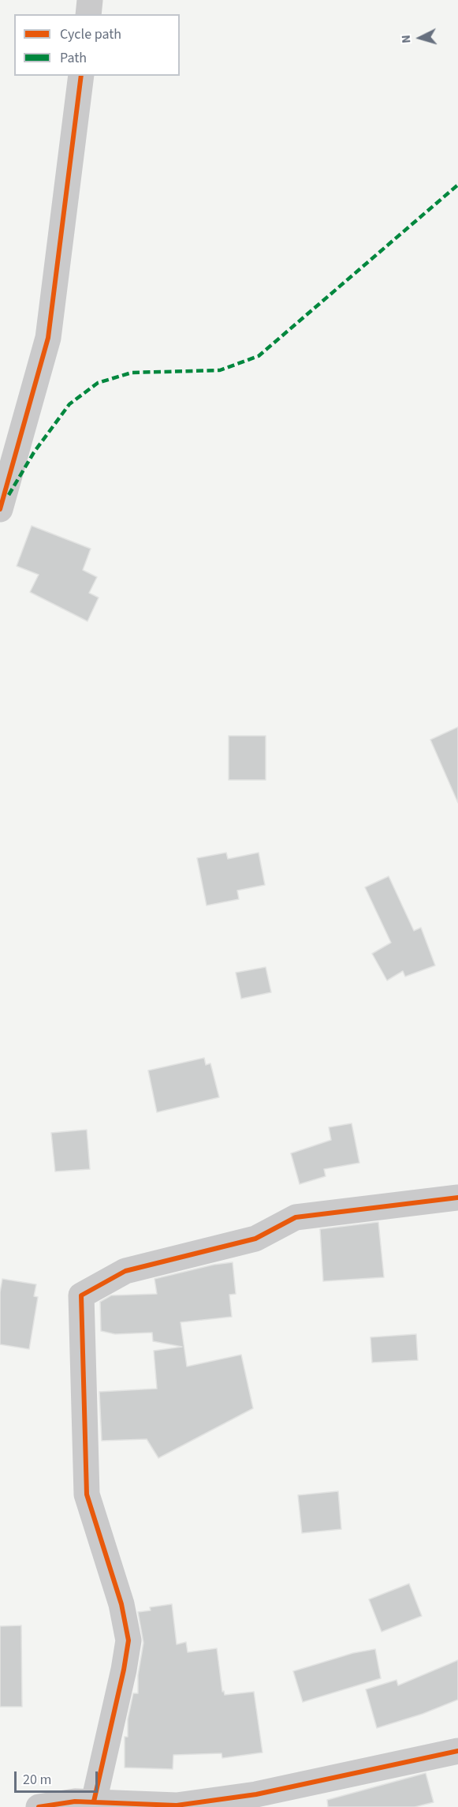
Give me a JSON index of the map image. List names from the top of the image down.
{
  "legend": ["Cycle path", "Path"],
  "scale_bar": "20 m",
  "north": "left"
}
